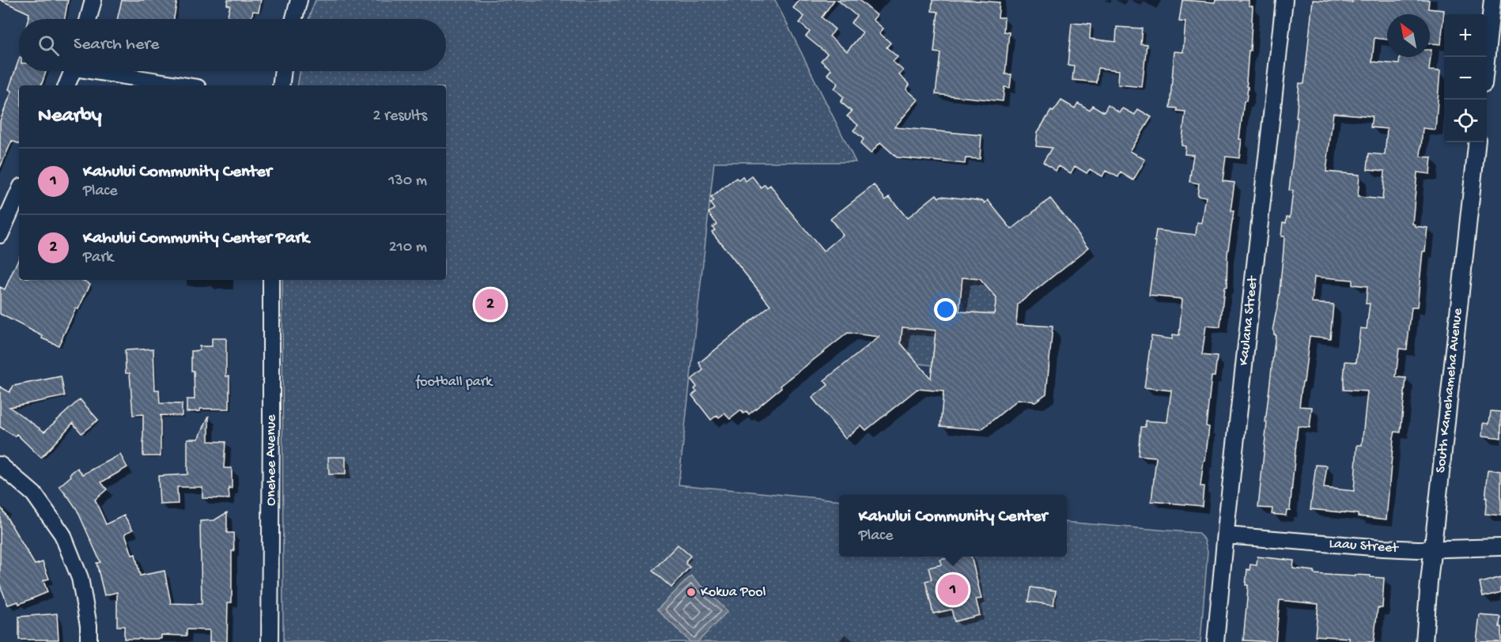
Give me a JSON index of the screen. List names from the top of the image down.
{
  "streets": {
    "street": [
      "Kaulana Street",
      "South Kamehameha Avenue",
      "Onehee Avenue",
      "Laau Street"
    ]
  },
  "crossings": [
    ["Kaulana Street", "Laau Street"],
    ["South Kamehameha Avenue", "Laau Street"]
  ],
  "parks": ["football park"],
  "places": ["Kokua Pool"],
  "north": "top left",
  "page": {
    "map_buttons": ["+", "−"],
    "search": "Search here",
    "heading": ["Nearby", "2 results"],
    "list": [
      {
        "mark": "1",
        "name": "Kahului Community Center",
        "note": "Place",
        "value": "130 m"
      },
      {
        "mark": "2",
        "name": "Kahului Community Center Park",
        "note": "Park",
        "value": "210 m"
      }
    ],
    "pins": ["2", "1"],
    "popup": ["Kahului Community Center", "Place"]
  }
}
